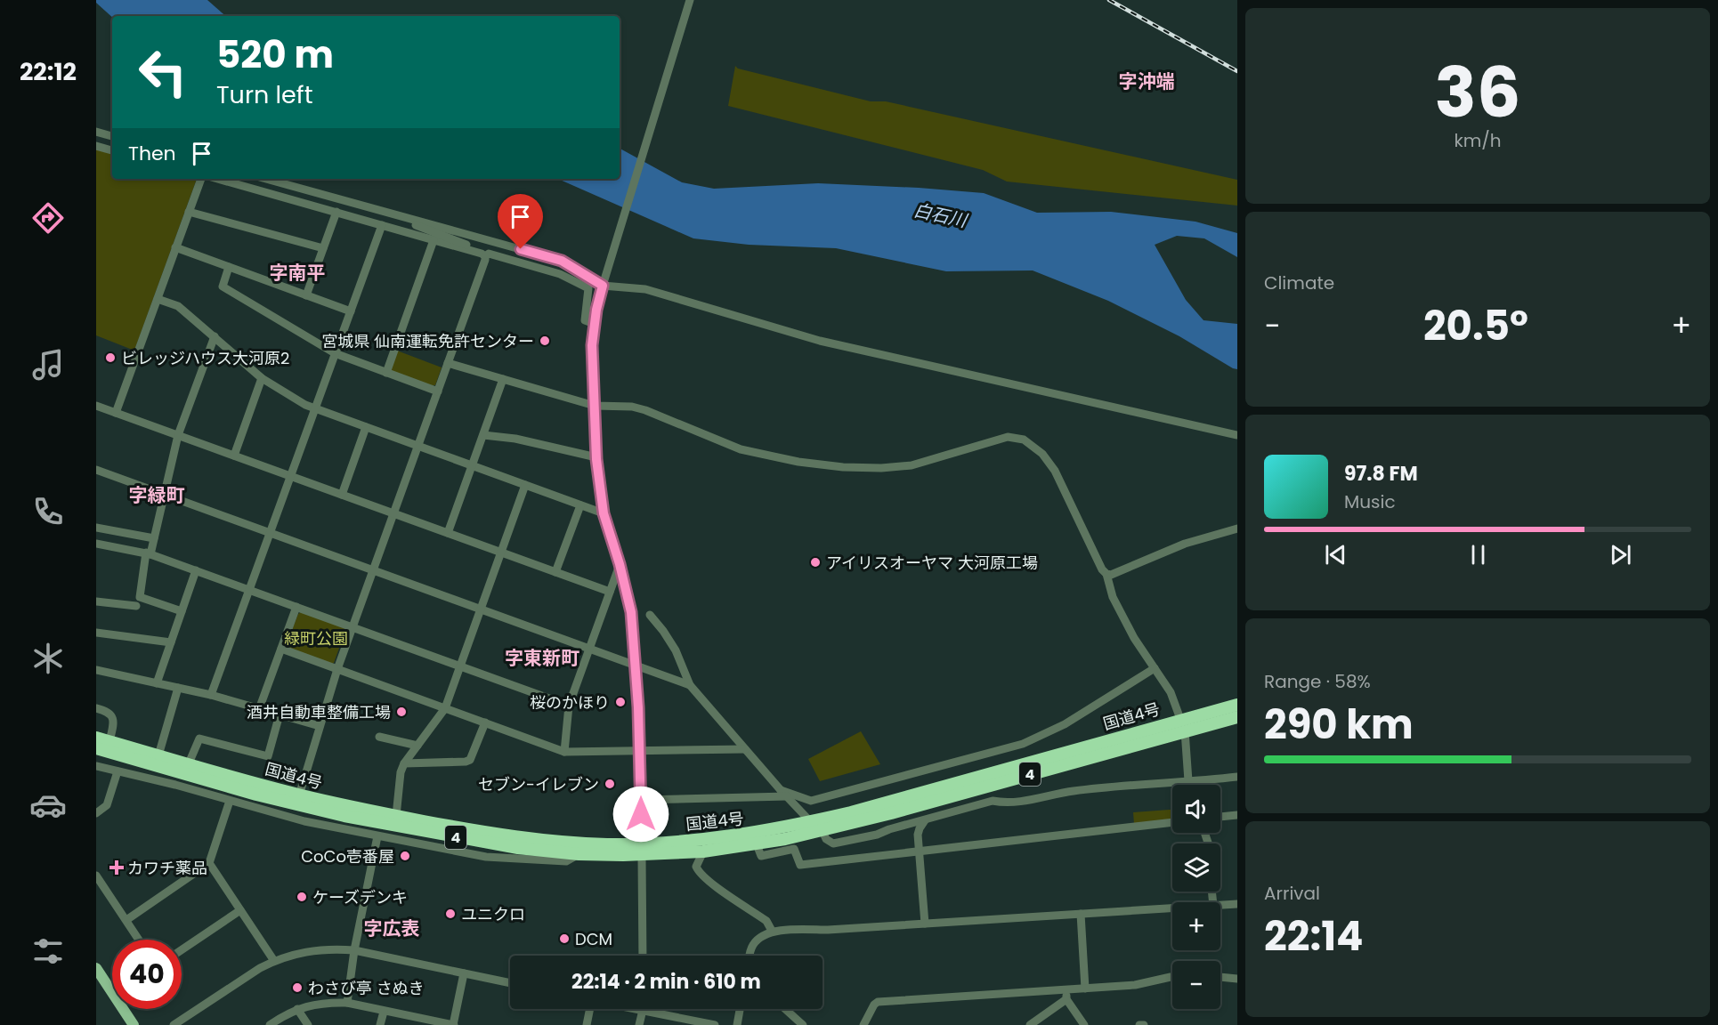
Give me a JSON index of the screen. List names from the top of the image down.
{
  "streets": {
    "highway": ["国道4号", "4"]
  },
  "districts": [
    "字沖端",
    "字南平",
    "字緑町",
    "字東新町",
    "字広表"
  ],
  "water": ["白石川"],
  "parks": ["緑町公園"],
  "places": {
    "other": [
      "宮城県 仙南運転免許センター",
      "ビレッジハウス大河原2",
      "アイリスオーヤマ 大河原工場",
      "桜のかほり",
      "酒井自動車整備工場",
      "セブン-イレブン",
      "CoCo壱番屋",
      "ケーズデンキ",
      "ユニクロ",
      "DCM",
      "わさび亭 さぬき"
    ],
    "health": ["カワチ薬品"]
  },
  "page": {
    "tabs": "22:12",
    "tile": [
      ["36", "km/h"],
      "Climate",
      ["Range · 58%", "290 km"],
      ["Arrival", "22:14"]
    ],
    "turn": ["520 m", "Turn left"],
    "then": "Then",
    "heat": ["−", "20.5°", "+"],
    "song": ["97.8 FM", "Music"],
    "map_buttons": ["+", "−"],
    "limit": "40",
    "trip": "22:14 · 2 min · 610 m"
  }
}
